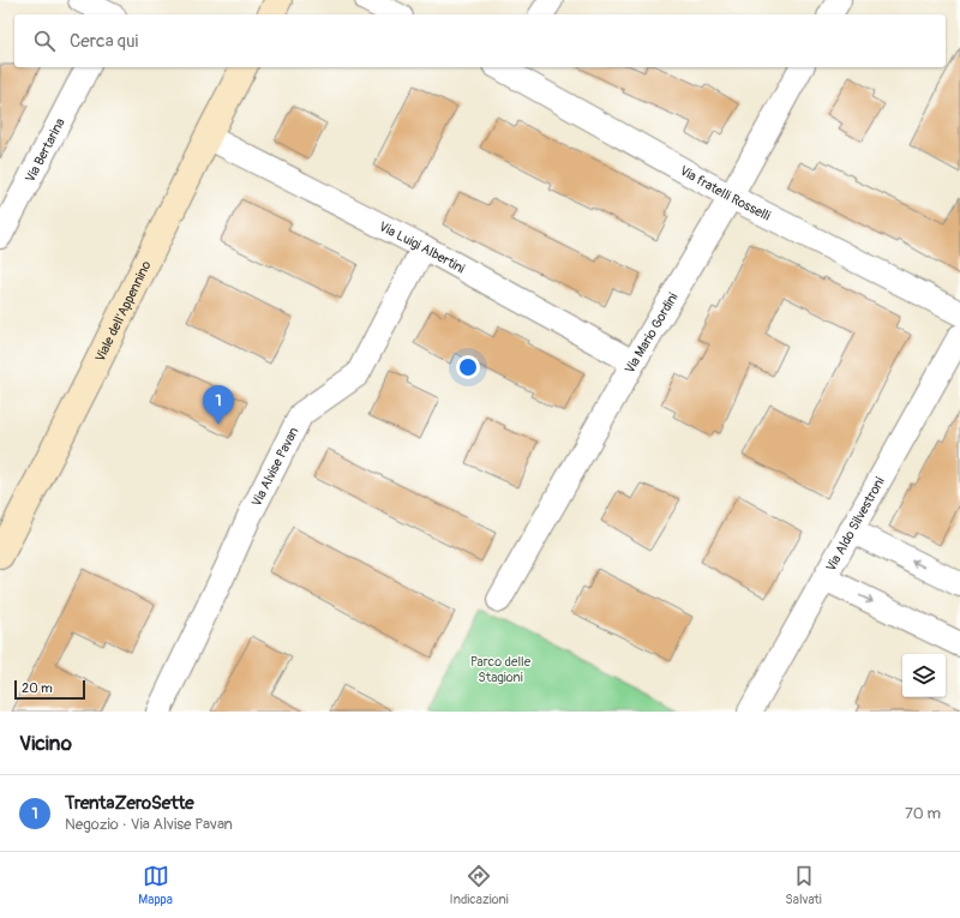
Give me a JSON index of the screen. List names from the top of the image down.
{
  "streets": {
    "main road": ["Viale dell'Appennino"],
    "street": [
      "Via Bertarina",
      "Via fratelli Rosselli",
      "Via Luigi Albertini",
      "Via Mario Gordini",
      "Via Alvise Pavan",
      "Via Aldo Silvestroni"
    ]
  },
  "crossings": [
    ["Via fratelli Rosselli", "Via Mario Gordini"],
    ["Via Luigi Albertini", "Viale dell'Appennino"],
    ["Via Luigi Albertini", "Via Mario Gordini"],
    ["Via Luigi Albertini", "Via Alvise Pavan"]
  ],
  "parks": ["Parco delle Stagioni"],
  "scale_bar": "20 m",
  "page": {
    "search": "Cerca qui",
    "pins": "1",
    "scale": "20 m",
    "heading": "Vicino",
    "list": [
      {
        "mark": "1",
        "name": "TrentaZeroSette",
        "note": "Negozio · Via Alvise Pavan",
        "value": "70 m"
      }
    ],
    "nav": ["Mappa", "Indicazioni", "Salvati"]
  }
}
